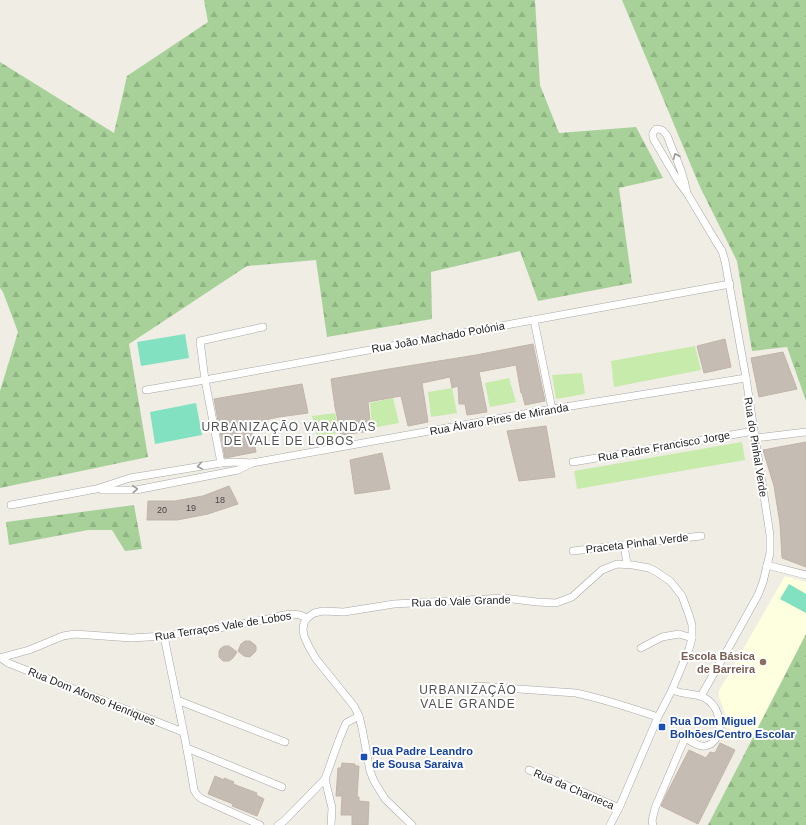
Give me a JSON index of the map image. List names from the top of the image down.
{
  "streets": {
    "street": [
      "Rua João Machado Polónia",
      "Rua Álvaro Pires de Miranda",
      "Rua Padre Francisco Jorge",
      "Rua do Pinhal Verde",
      "Praceta Pinhal Verde",
      "Rua do Vale Grande",
      "Rua Terraços Vale de Lobos",
      "Rua Dom Afonso Henriques",
      "Rua da Charneca"
    ]
  },
  "crossings": [
    ["Rua João Machado Polónia", "Rua do Pinhal Verde"],
    ["Rua Álvaro Pires de Miranda", "Rua do Pinhal Verde"],
    ["Rua Padre Francisco Jorge", "Rua do Pinhal Verde"],
    ["Rua do Vale Grande", "Rua Terraços Vale de Lobos"],
    ["Rua do Vale Grande", "Rua da Charneca"],
    ["Rua Terraços Vale de Lobos", "Rua Dom Afonso Henriques"]
  ],
  "districts": ["URBANIZAÇÃO VARANDAS DE VALE DE LOBOS", "URBANIZAÇÃO VALE GRANDE"],
  "places": {
    "other": ["Escola Básica de Barreira"],
    "transit": ["Rua Dom Miguel Bolhões/Centro Escolar", "Rua Padre Leandro de Sousa Saraiva"]
  },
  "house_numbers": ["18", "19", "20"]
}
